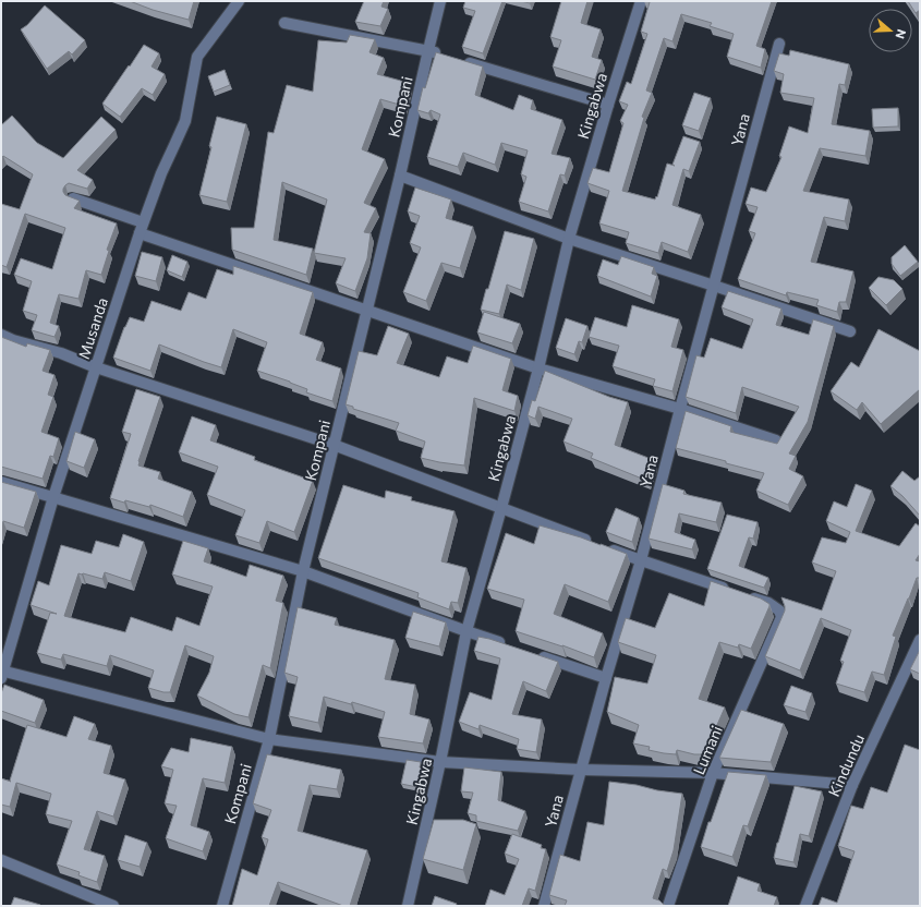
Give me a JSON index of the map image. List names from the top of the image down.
{
  "streets": {
    "street": [
      "Kingabwa",
      "Kompani",
      "Yana",
      "Musanda",
      "Lumani",
      "Kindundu"
    ]
  },
  "crossings": [
    ["Yana", "Lumani"]
  ],
  "north": "right"
}
